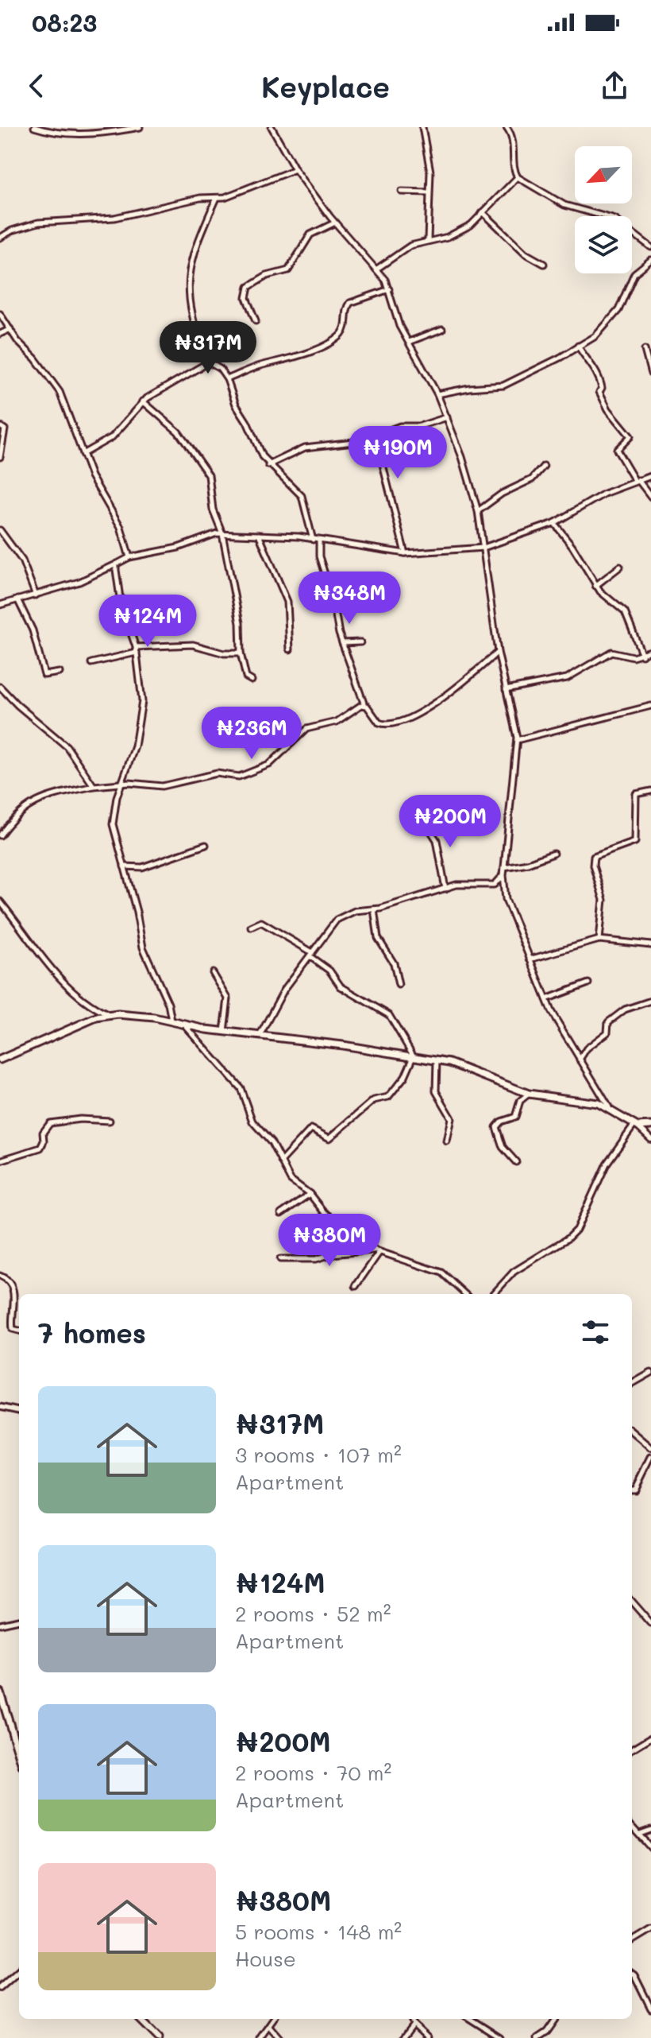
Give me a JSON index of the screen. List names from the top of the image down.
{
  "north": "bottom left",
  "page": {
    "status": "08:23",
    "header": "Keyplace",
    "price": [
      "₦317M",
      "₦190M",
      "₦348M",
      "₦124M",
      "₦236M",
      "₦200M",
      "₦380M"
    ],
    "heading": "7 homes",
    "list": [
      {
        "name": "₦317M",
        "note": "3 rooms · 107 m² · Apartment"
      },
      {
        "name": "₦124M",
        "note": "2 rooms · 52 m² · Apartment"
      },
      {
        "name": "₦200M",
        "note": "2 rooms · 70 m² · Apartment"
      },
      {
        "name": "₦380M",
        "note": "5 rooms · 148 m² · House"
      }
    ]
  }
}
